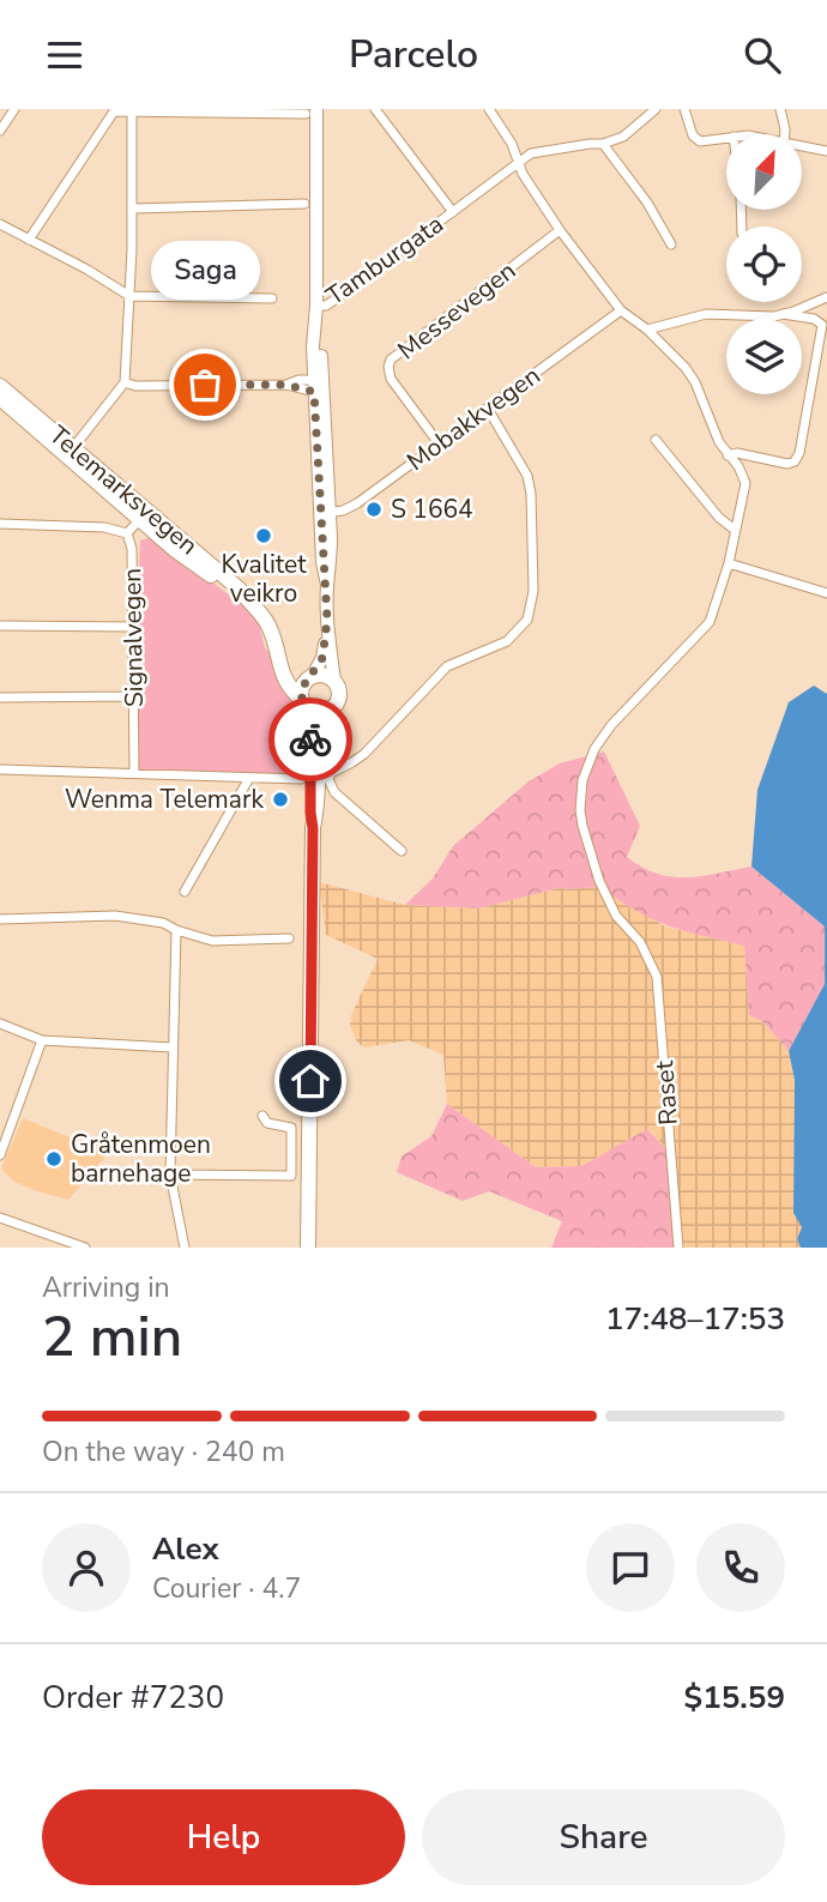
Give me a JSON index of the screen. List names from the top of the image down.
{
  "streets": {
    "highway": ["Telemarksvegen"],
    "street": [
      "Tamburgata",
      "Messevegen",
      "Mobakkvegen",
      "Signalvegen",
      "Raset"
    ]
  },
  "crossings": [
    ["Tamburgata", "Raset"],
    ["Messevegen", "Mobakkvegen"],
    ["Messevegen", "Raset"],
    ["Mobakkvegen", "Raset"],
    ["Telemarksvegen", "Signalvegen"]
  ],
  "places": [
    "Saga",
    "S 1664",
    "Kvalitet veikro",
    "Wenma Telemark",
    "Gråtenmoen barnehage"
  ],
  "north": "top right",
  "page": {
    "header": "Parcelo",
    "bubble": "Saga",
    "heading": ["2 min", "Arriving in", "17:48–17:53"],
    "panel": [
      "Alex",
      "Courier · 4.7",
      "Order #7230",
      "$15.59"
    ],
    "bar": "On the way · 240 m",
    "buttons": ["Help", "Share"]
  }
}
